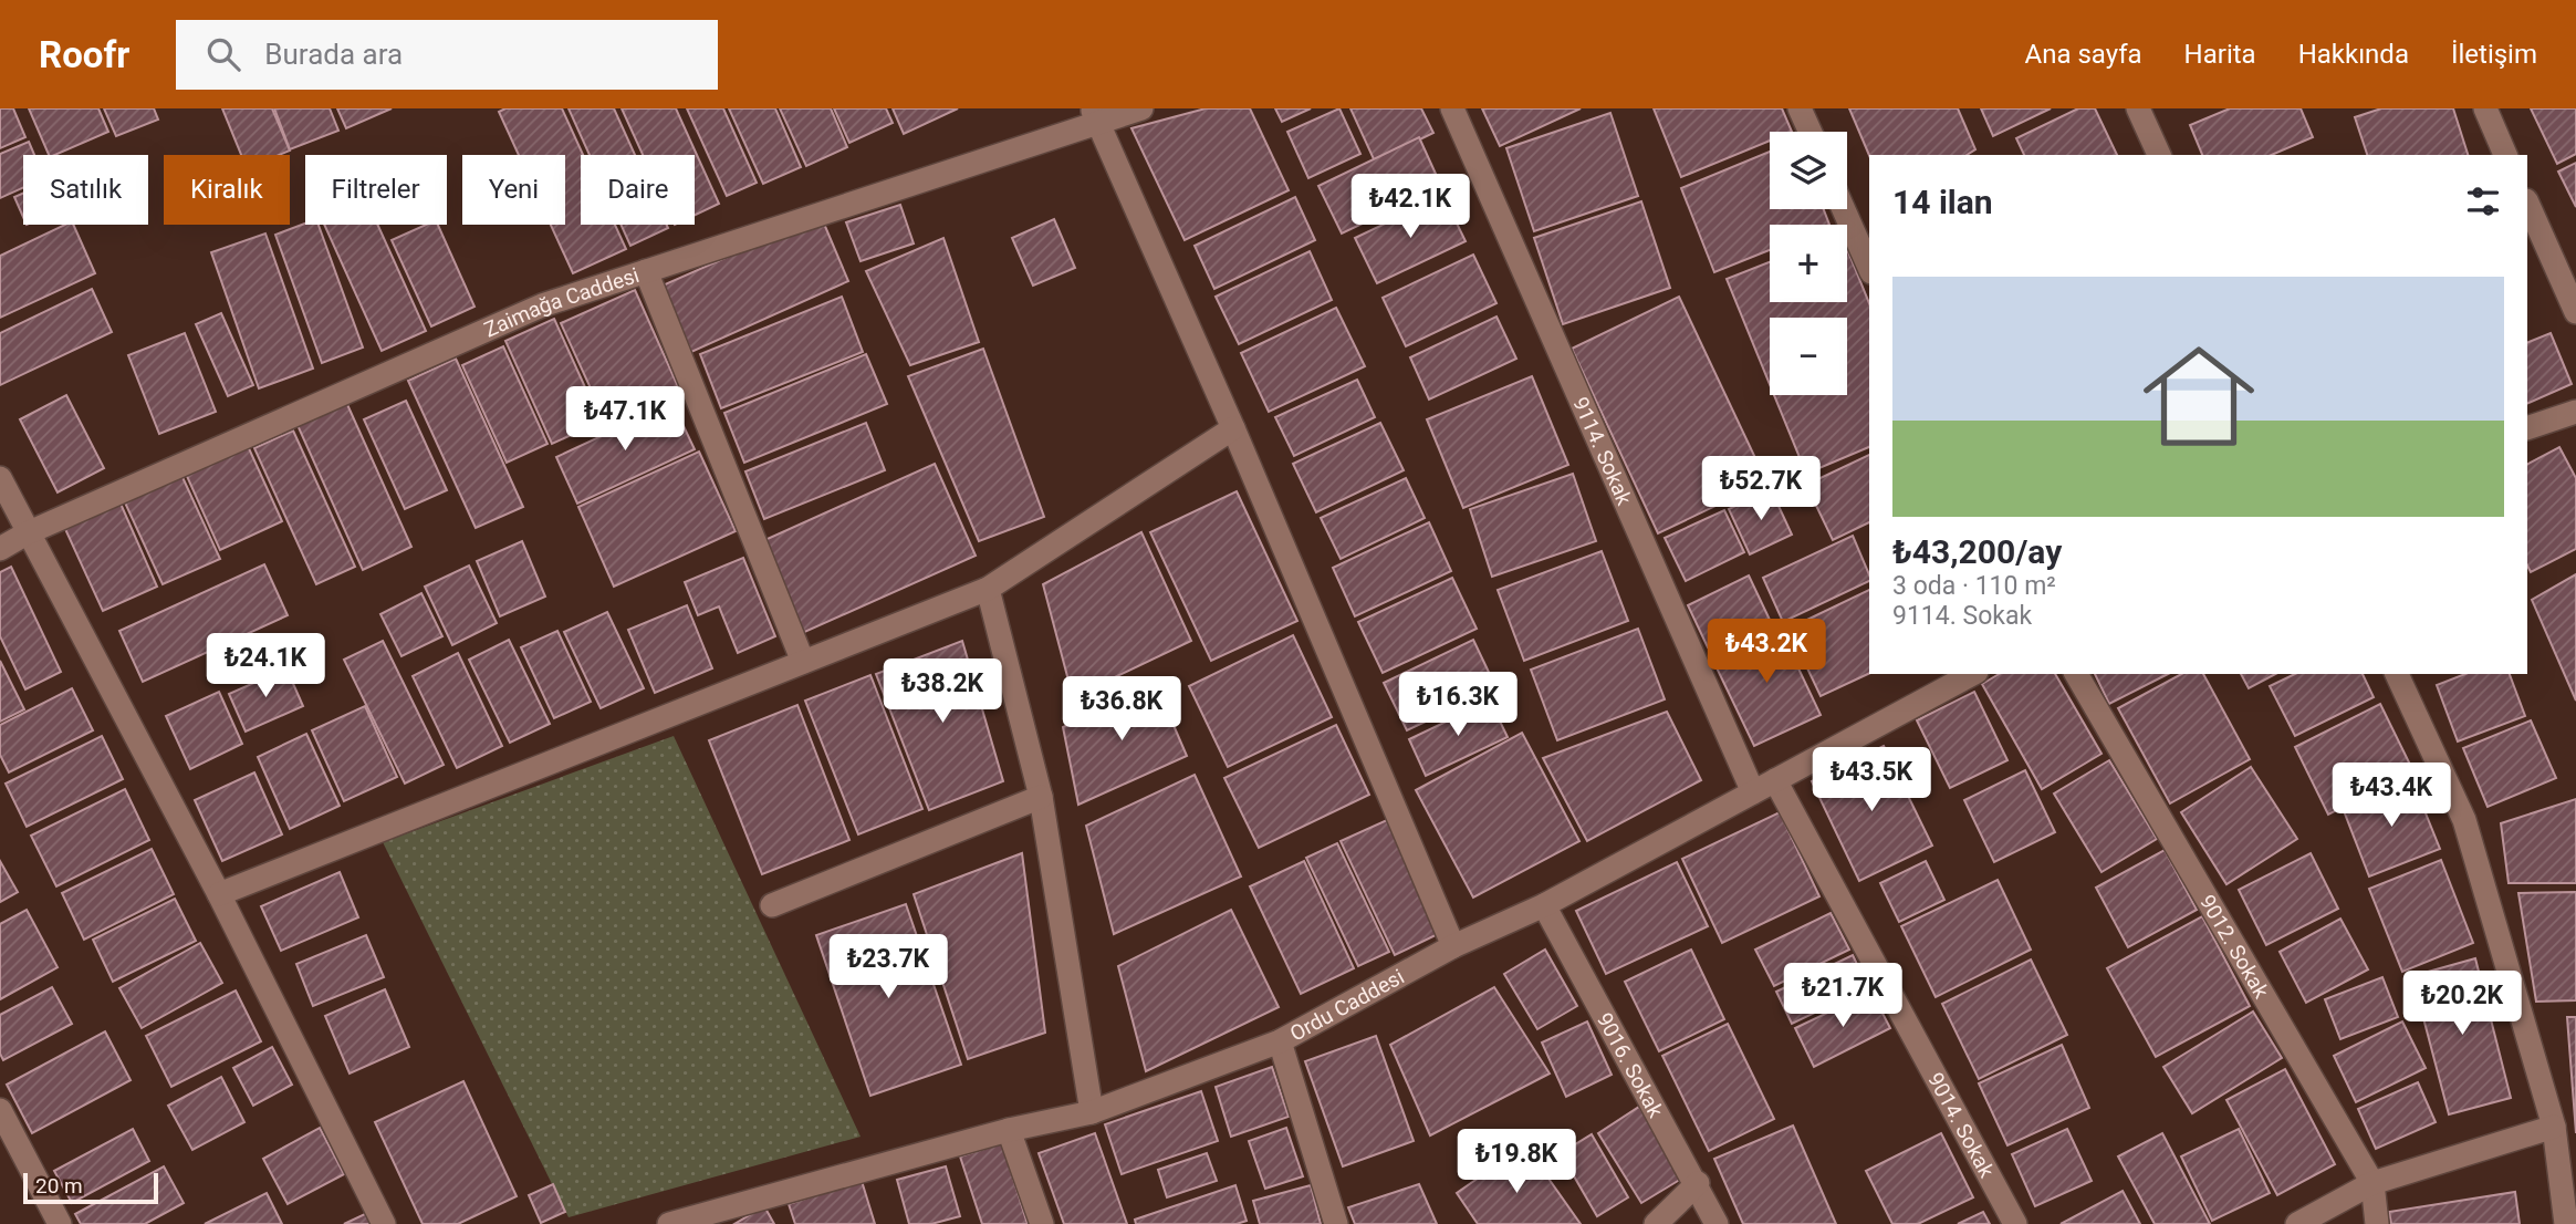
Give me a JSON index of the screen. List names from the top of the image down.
{
  "streets": {
    "street": [
      "Zaimağa Caddesi",
      "9114. Sokak",
      "9012. Sokak",
      "Ordu Caddesi",
      "9016. Sokak",
      "9014. Sokak"
    ]
  },
  "crossings": [
    ["9114. Sokak", "Ordu Caddesi"],
    ["Ordu Caddesi", "9016. Sokak"],
    ["Ordu Caddesi", "9014. Sokak"]
  ],
  "scale_bar": "20 m",
  "page": {
    "header": "Roofr",
    "search": "Burada ara",
    "nav": [
      "Ana sayfa",
      "Harita",
      "Hakkında",
      "İletişim"
    ],
    "map_buttons": ["+", "−"],
    "chip": [
      "Satılık",
      "Kiralık",
      "Filtreler",
      "Yeni",
      "Daire"
    ],
    "heading": "14 ilan",
    "price": [
      "₺42.1K",
      "₺47.1K",
      "₺52.7K",
      "₺43.2K",
      "₺24.1K",
      "₺38.2K",
      "₺16.3K",
      "₺36.8K",
      "₺43.5K",
      "₺43.4K",
      "₺23.7K",
      "₺21.7K",
      "₺20.2K",
      "₺19.8K"
    ],
    "list": [
      {
        "name": "₺43,200/ay",
        "note": "3 oda · 110 m² · 9114. Sokak"
      }
    ],
    "scale": "20 m"
  }
}
